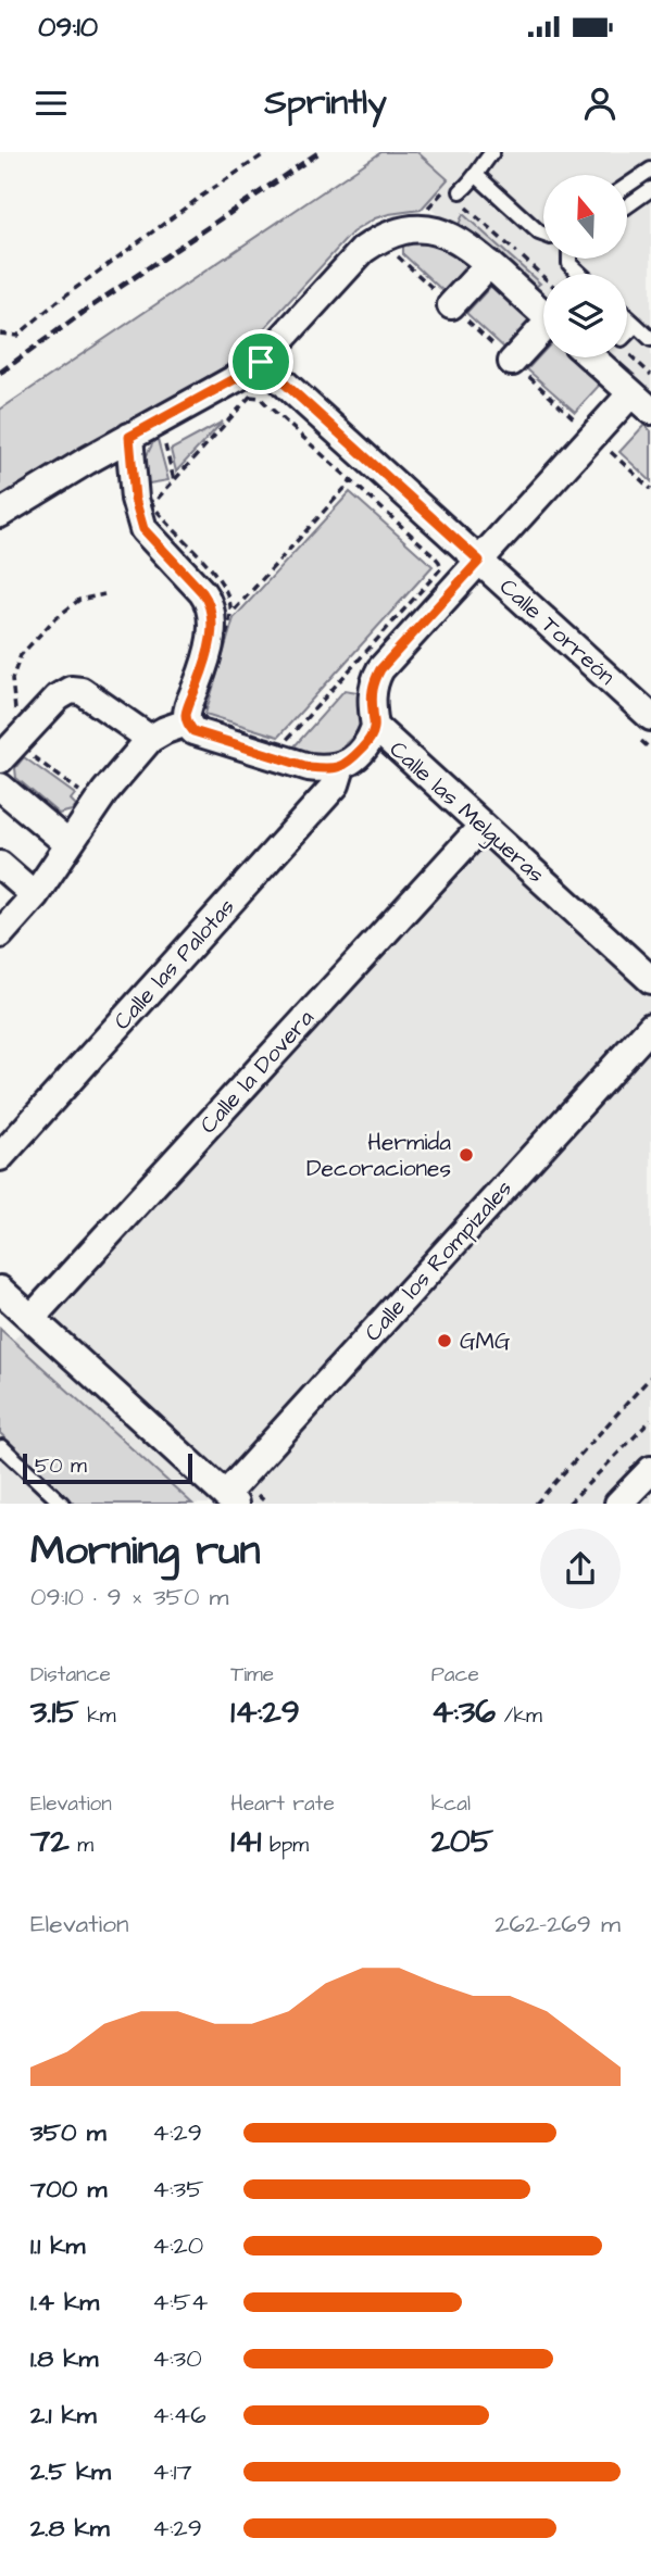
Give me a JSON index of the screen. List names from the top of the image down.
{
  "streets": {
    "street": [
      "Calle Torreón",
      "Calle las Melgueras",
      "Calle las Palotas",
      "Calle la Dovera",
      "Calle los Rompizales"
    ]
  },
  "crossings": [
    ["Calle las Melgueras", "Calle las Palotas"],
    ["Calle las Melgueras", "Calle la Dovera"]
  ],
  "places": ["Hermida Decoraciones", "GMG"],
  "scale_bar": "50 m",
  "north": "top",
  "page": {
    "status": "09:10",
    "header": "Sprintly",
    "scale": "50 m",
    "heading": ["Morning run", "09:10 · 9 × 350 m"],
    "stats": [
      ["Distance", "3.15 km"],
      ["Time", "14:29"],
      ["Pace", "4:36 /km"],
      ["Elevation", "72 m"],
      ["Heart rate", "141 bpm"],
      ["kcal", "205"]
    ],
    "chart": ["Elevation", "262–269 m"],
    "list": [
      {
        "name": "350 m",
        "note": "4:29"
      },
      {
        "name": "700 m",
        "note": "4:35"
      },
      {
        "name": "1.1 km",
        "note": "4:20"
      },
      {
        "name": "1.4 km",
        "note": "4:54"
      },
      {
        "name": "1.8 km",
        "note": "4:30"
      },
      {
        "name": "2.1 km",
        "note": "4:46"
      },
      {
        "name": "2.5 km",
        "note": "4:17"
      },
      {
        "name": "2.8 km",
        "note": "4:29"
      }
    ]
  }
}
